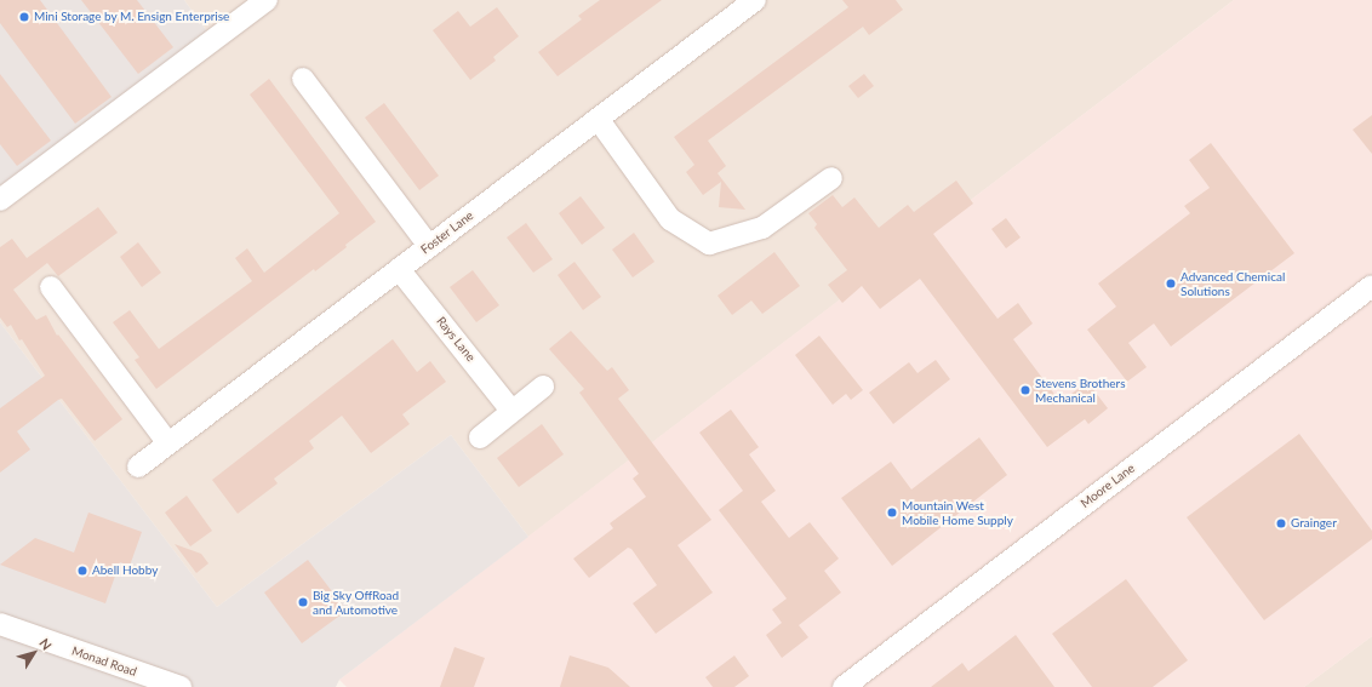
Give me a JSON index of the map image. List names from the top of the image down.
{
  "streets": {
    "street": [
      "Foster Lane",
      "Rays Lane",
      "Moore Lane",
      "Monad Road"
    ]
  },
  "crossings": [
    ["Foster Lane", "Rays Lane"]
  ],
  "places": [
    "Mini Storage by M. Ensign Enterprise",
    "Advanced Chemical Solutions",
    "Stevens Brothers Mechanical",
    "Mountain West Mobile Home Supply",
    "Grainger",
    "Abell Hobby",
    "Big Sky OffRoad and Automotive"
  ],
  "north": "top right"
}
